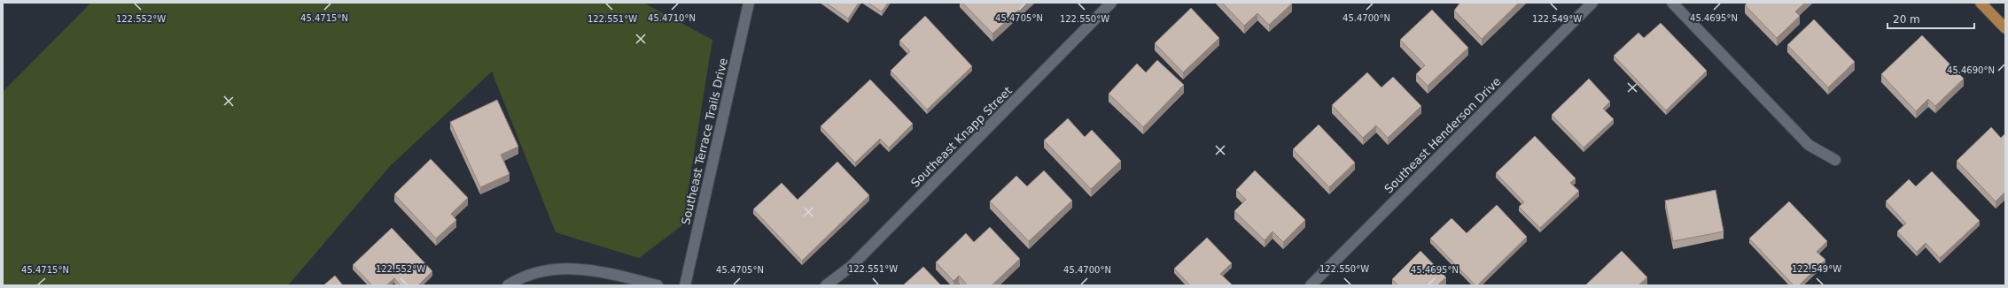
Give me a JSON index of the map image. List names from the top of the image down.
{
  "streets": {
    "street": ["Southeast Henderson Drive", "Southeast Knapp Street", "Southeast Terrace Trails Drive"]
  },
  "scale_bar": "20 m",
  "coordinates": [
    "45.4715°N",
    "45.4710°N",
    "45.4705°N",
    "45.4700°N",
    "45.4695°N",
    "122.550°W",
    "122.552°W",
    "122.551°W",
    "122.549°W",
    "45.4690°N"
  ]
}
